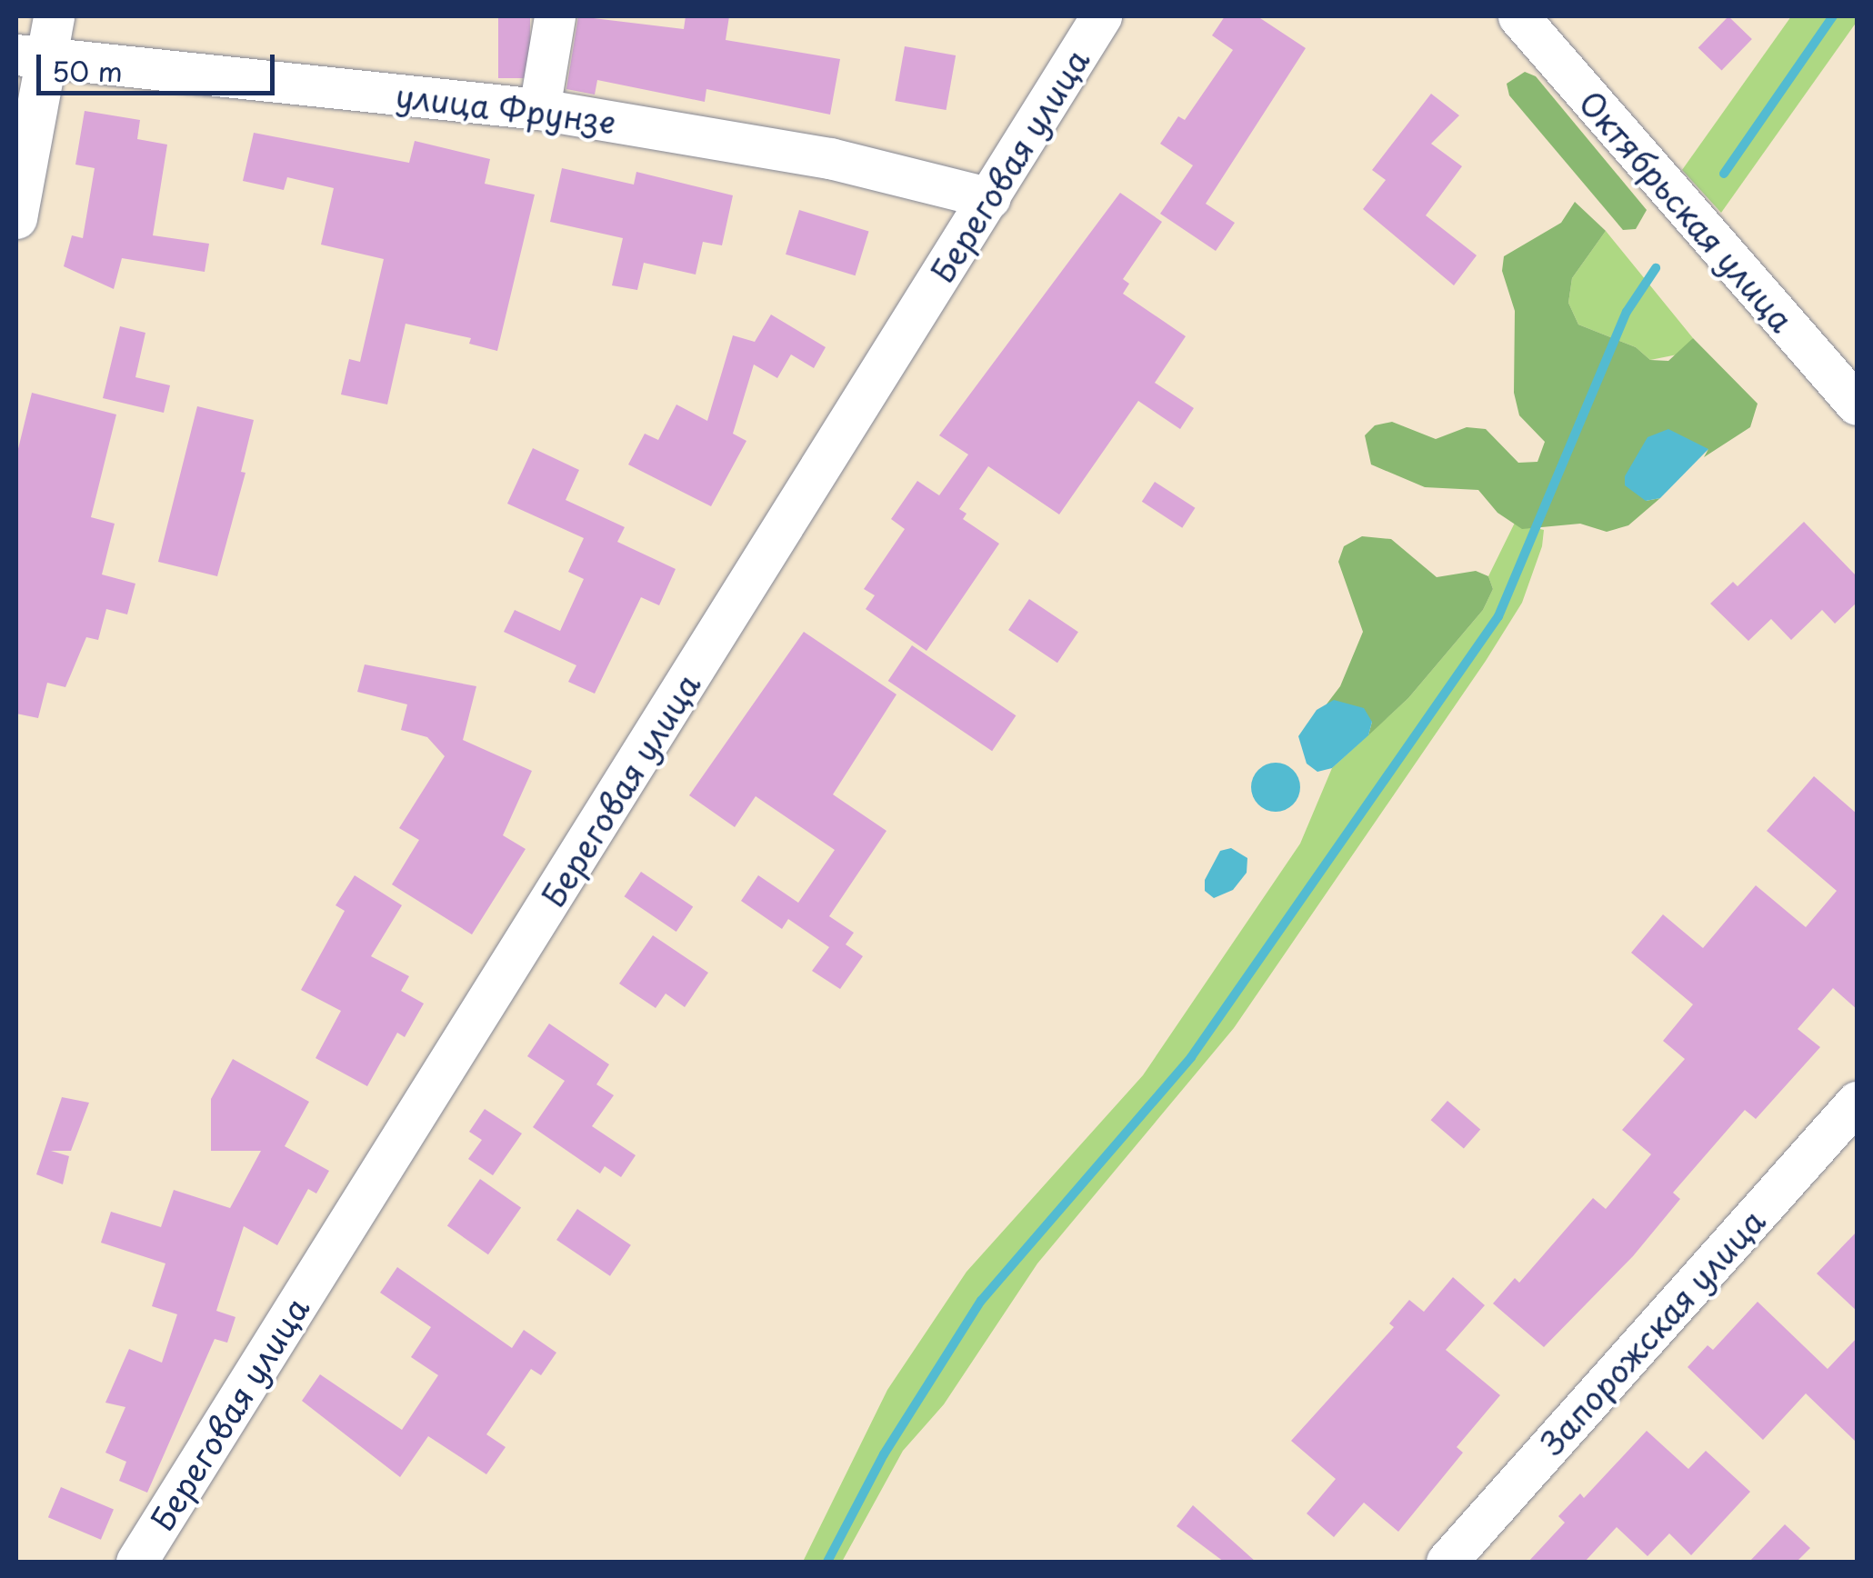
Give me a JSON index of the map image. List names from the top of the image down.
{
  "streets": {
    "street": [
      "улица Фрунзе",
      "Береговая улица",
      "Октябрьская улица",
      "Запорожская улица"
    ]
  },
  "crossings": [
    ["улица Фрунзе", "Береговая улица"]
  ],
  "scale_bar": "50 m"
}
